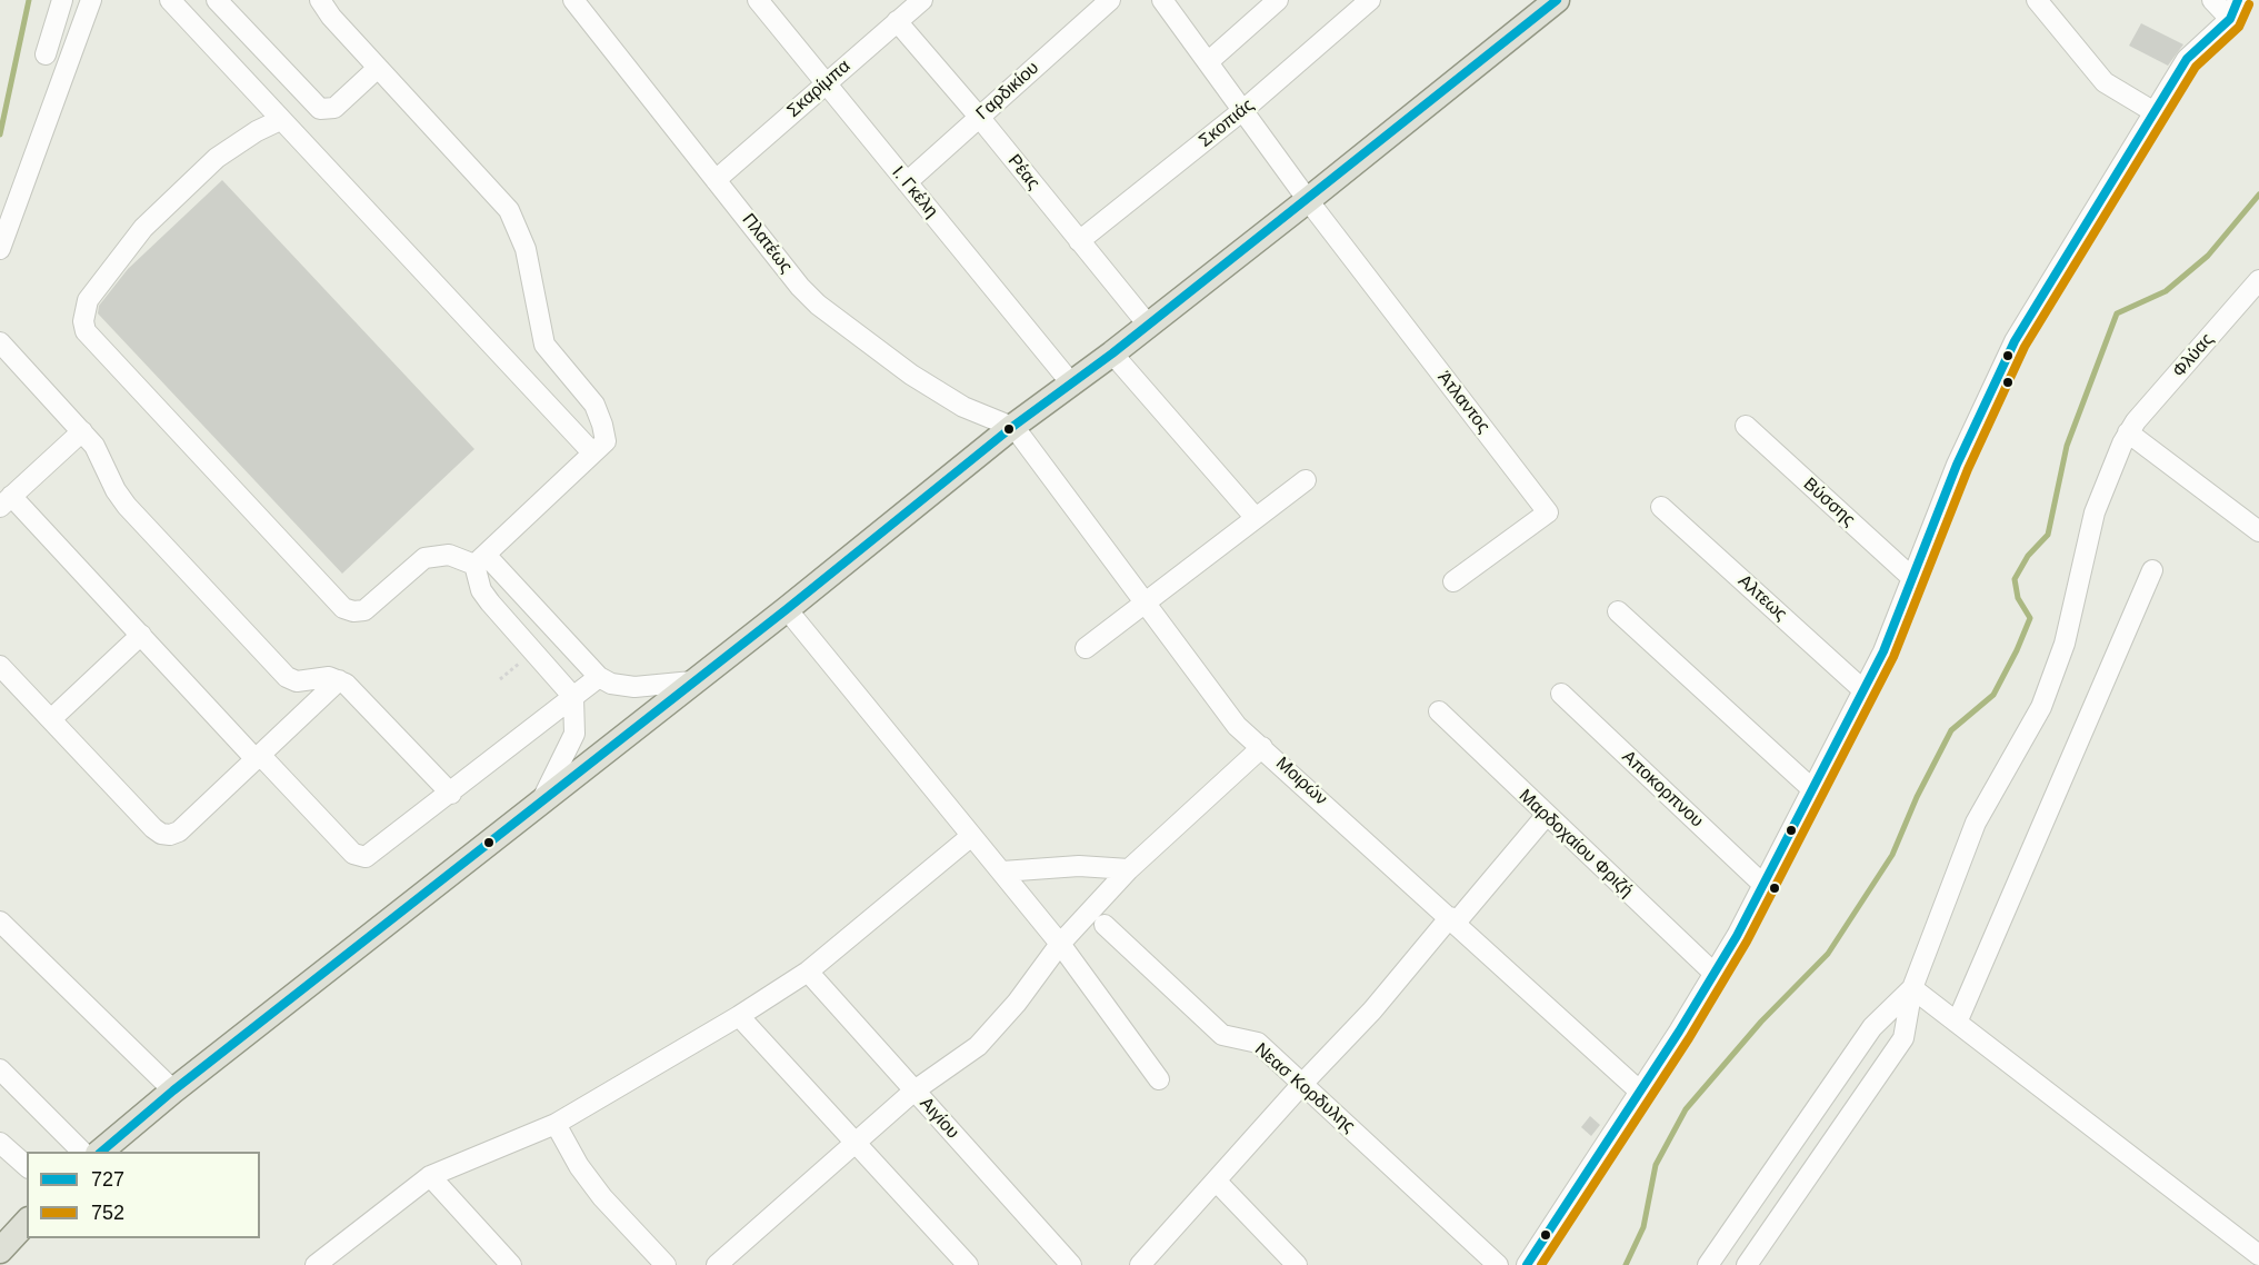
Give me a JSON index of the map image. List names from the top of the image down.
{
  "streets": {
    "street": [
      "Σκαρίμπα",
      "Γαρδικίου",
      "Σκοπιάς",
      "Ρέας",
      "Ι. Γκέλη",
      "Πλατέως",
      "Φλύας",
      "Άτλαντος",
      "Βύσσης",
      "Αλτεως",
      "Μοιρών",
      "Αποκορπνου",
      "Μαρδοχαίου Φριζή",
      "Νεασ Κορδυλης",
      "Αιγίου"
    ]
  },
  "crossings": [
    ["Σκαρίμπα", "Ρέας"],
    ["Σκαρίμπα", "Ι. Γκέλη"],
    ["Σκαρίμπα", "Πλατέως"],
    ["Γαρδικίου", "Ρέας"],
    ["Γαρδικίου", "Ι. Γκέλη"],
    ["Σκοπιάς", "Ρέας"],
    ["Πλατέως", "Μοιρών"]
  ],
  "lines": ["transit line 727", "transit line 752"],
  "legend": ["727", "752"]
}
